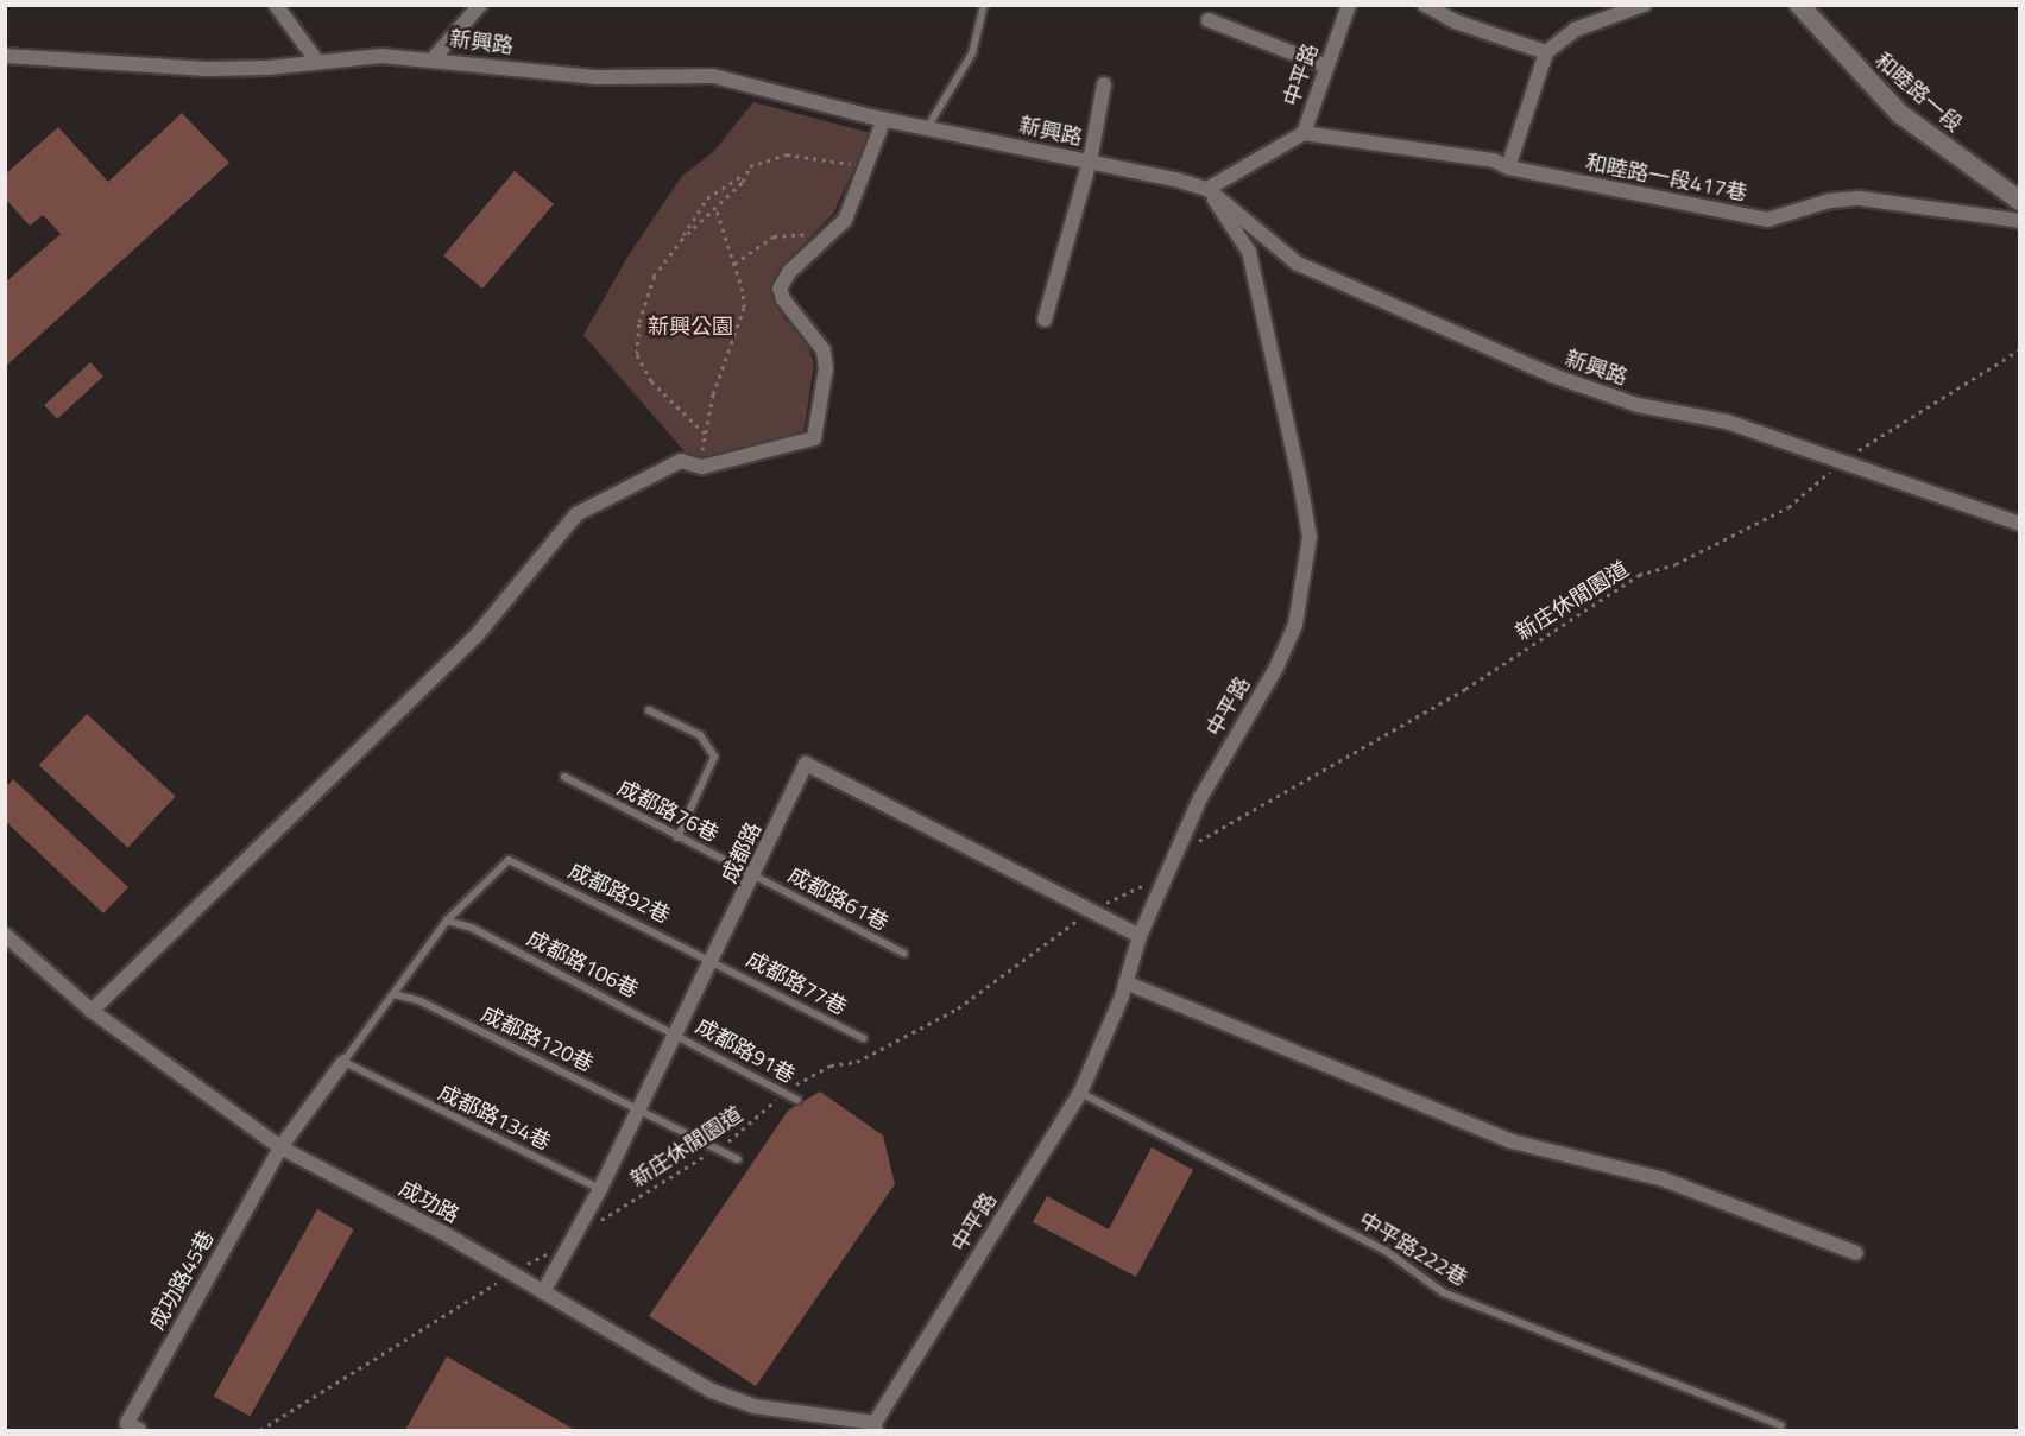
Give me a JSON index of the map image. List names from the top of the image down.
{
  "streets": {
    "street": [
      "新興路",
      "中平路",
      "和睦路一段",
      "和睦路一段417巷",
      "成都路",
      "成功路",
      "成功路45巷"
    ],
    "lane": [
      "成都路76巷",
      "成都路92巷",
      "成都路61巷",
      "成都路106巷",
      "成都路77巷",
      "成都路120巷",
      "成都路91巷",
      "成都路134巷",
      "中平路222巷"
    ],
    "path": ["新庄休閒園道"]
  },
  "crossings": [
    ["新興路", "中平路"],
    ["新興路", "新庄休閒園道"],
    ["中平路", "和睦路一段417巷"],
    ["中平路", "新庄休閒園道"],
    ["中平路", "成都路"],
    ["中平路", "成功路"],
    ["中平路", "中平路222巷"],
    ["新庄休閒園道", "成都路"],
    ["新庄休閒園道", "成都路120巷"],
    ["新庄休閒園道", "成都路91巷"],
    ["新庄休閒園道", "成功路"],
    ["成都路76巷", "成都路"],
    ["成都路76巷", "成都路61巷"],
    ["成都路", "成都路92巷"],
    ["成都路", "成都路61巷"],
    ["成都路", "成都路106巷"],
    ["成都路", "成都路77巷"],
    ["成都路", "成都路120巷"],
    ["成都路", "成都路91巷"],
    ["成都路", "成都路134巷"],
    ["成都路", "成功路"],
    ["成都路92巷", "成都路106巷"],
    ["成都路92巷", "成都路77巷"],
    ["成都路106巷", "成都路91巷"],
    ["成功路", "成功路45巷"]
  ],
  "parks": ["新興公園"]
}
